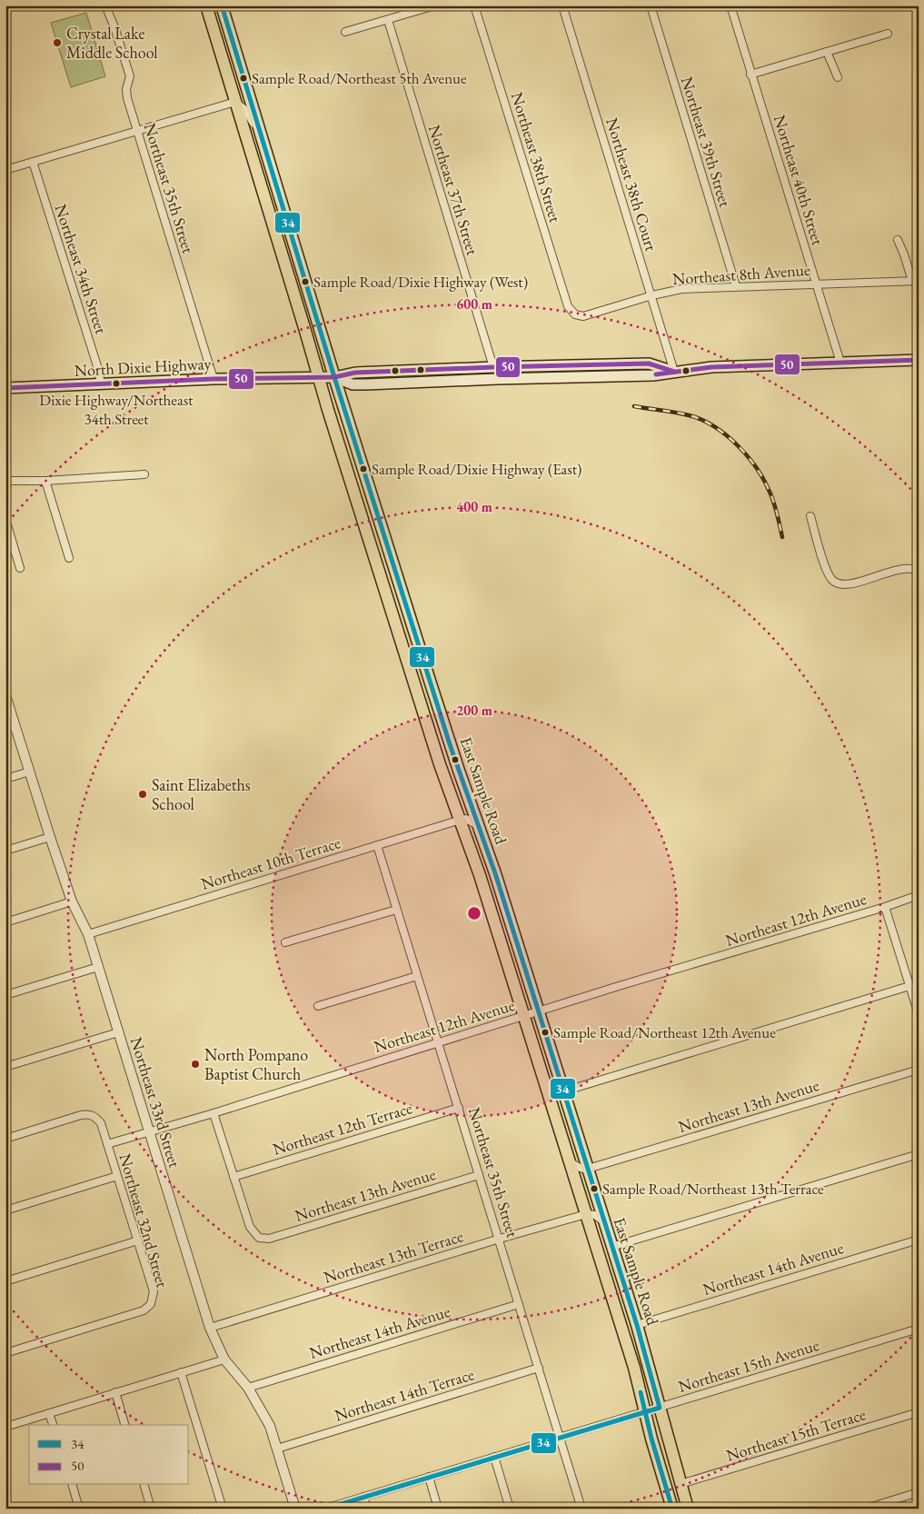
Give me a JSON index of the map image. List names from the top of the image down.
{
  "streets": {
    "main road": ["North Dixie Highway", "East Sample Road"],
    "street": [
      "Northeast 39th Street",
      "Northeast 38th Street",
      "Northeast 40th Street",
      "Northeast 38th Court",
      "Northeast 35th Street",
      "Northeast 37th Street",
      "Northeast 34th Street",
      "Northeast 8th Avenue",
      "Northeast 10th Terrace",
      "Northeast 12th Avenue",
      "Northeast 33rd Street",
      "Northeast 13th Avenue",
      "Northeast 12th Terrace",
      "Northeast 32nd Street",
      "Northeast 13th Terrace",
      "Northeast 14th Avenue",
      "Northeast 15th Avenue",
      "Northeast 14th Terrace",
      "Northeast 15th Terrace"
    ]
  },
  "crossings": [
    ["Northeast 39th Street", "Northeast 8th Avenue"],
    ["Northeast 38th Street", "Northeast 8th Avenue"],
    ["Northeast 40th Street", "Northeast 8th Avenue"],
    ["Northeast 40th Street", "North Dixie Highway"],
    ["Northeast 38th Court", "Northeast 8th Avenue"],
    ["Northeast 38th Court", "North Dixie Highway"],
    ["Northeast 35th Street", "North Dixie Highway"],
    ["Northeast 35th Street", "Northeast 10th Terrace"],
    ["Northeast 35th Street", "Northeast 12th Avenue"],
    ["Northeast 35th Street", "Northeast 13th Avenue"],
    ["Northeast 35th Street", "Northeast 12th Terrace"],
    ["Northeast 35th Street", "Northeast 13th Terrace"],
    ["Northeast 35th Street", "Northeast 14th Avenue"],
    ["Northeast 35th Street", "Northeast 15th Avenue"],
    ["Northeast 35th Street", "Northeast 14th Terrace"],
    ["Northeast 37th Street", "North Dixie Highway"],
    ["Northeast 34th Street", "North Dixie Highway"],
    ["North Dixie Highway", "East Sample Road"],
    ["East Sample Road", "Northeast 10th Terrace"],
    ["East Sample Road", "Northeast 12th Avenue"],
    ["East Sample Road", "Northeast 13th Avenue"],
    ["East Sample Road", "Northeast 13th Terrace"],
    ["East Sample Road", "Northeast 14th Avenue"],
    ["East Sample Road", "Northeast 15th Avenue"],
    ["East Sample Road", "Northeast 15th Terrace"],
    ["Northeast 10th Terrace", "Northeast 33rd Street"],
    ["Northeast 12th Avenue", "Northeast 33rd Street"],
    ["Northeast 12th Avenue", "Northeast 32nd Street"],
    ["Northeast 33rd Street", "Northeast 13th Terrace"],
    ["Northeast 33rd Street", "Northeast 14th Avenue"],
    ["Northeast 33rd Street", "Northeast 14th Terrace"],
    ["Northeast 13th Avenue", "Northeast 12th Terrace"]
  ],
  "places": [
    "Crystal Lake Middle School",
    "Sample Road/Northeast 5th Avenue",
    "Sample Road/Dixie Highway (West)",
    "Dixie Highway/Northeast 34th Street",
    "Sample Road/Dixie Highway (East)",
    "Saint Elizabeths School",
    "Sample Road/Northeast 12th Avenue",
    "North Pompano Baptist Church",
    "Sample Road/Northeast 13th Terrace"
  ],
  "lines": ["transit line 34", "transit line 50"],
  "legend": ["34", "50"],
  "rings": ["600 m", "400 m", "200 m"]
}
